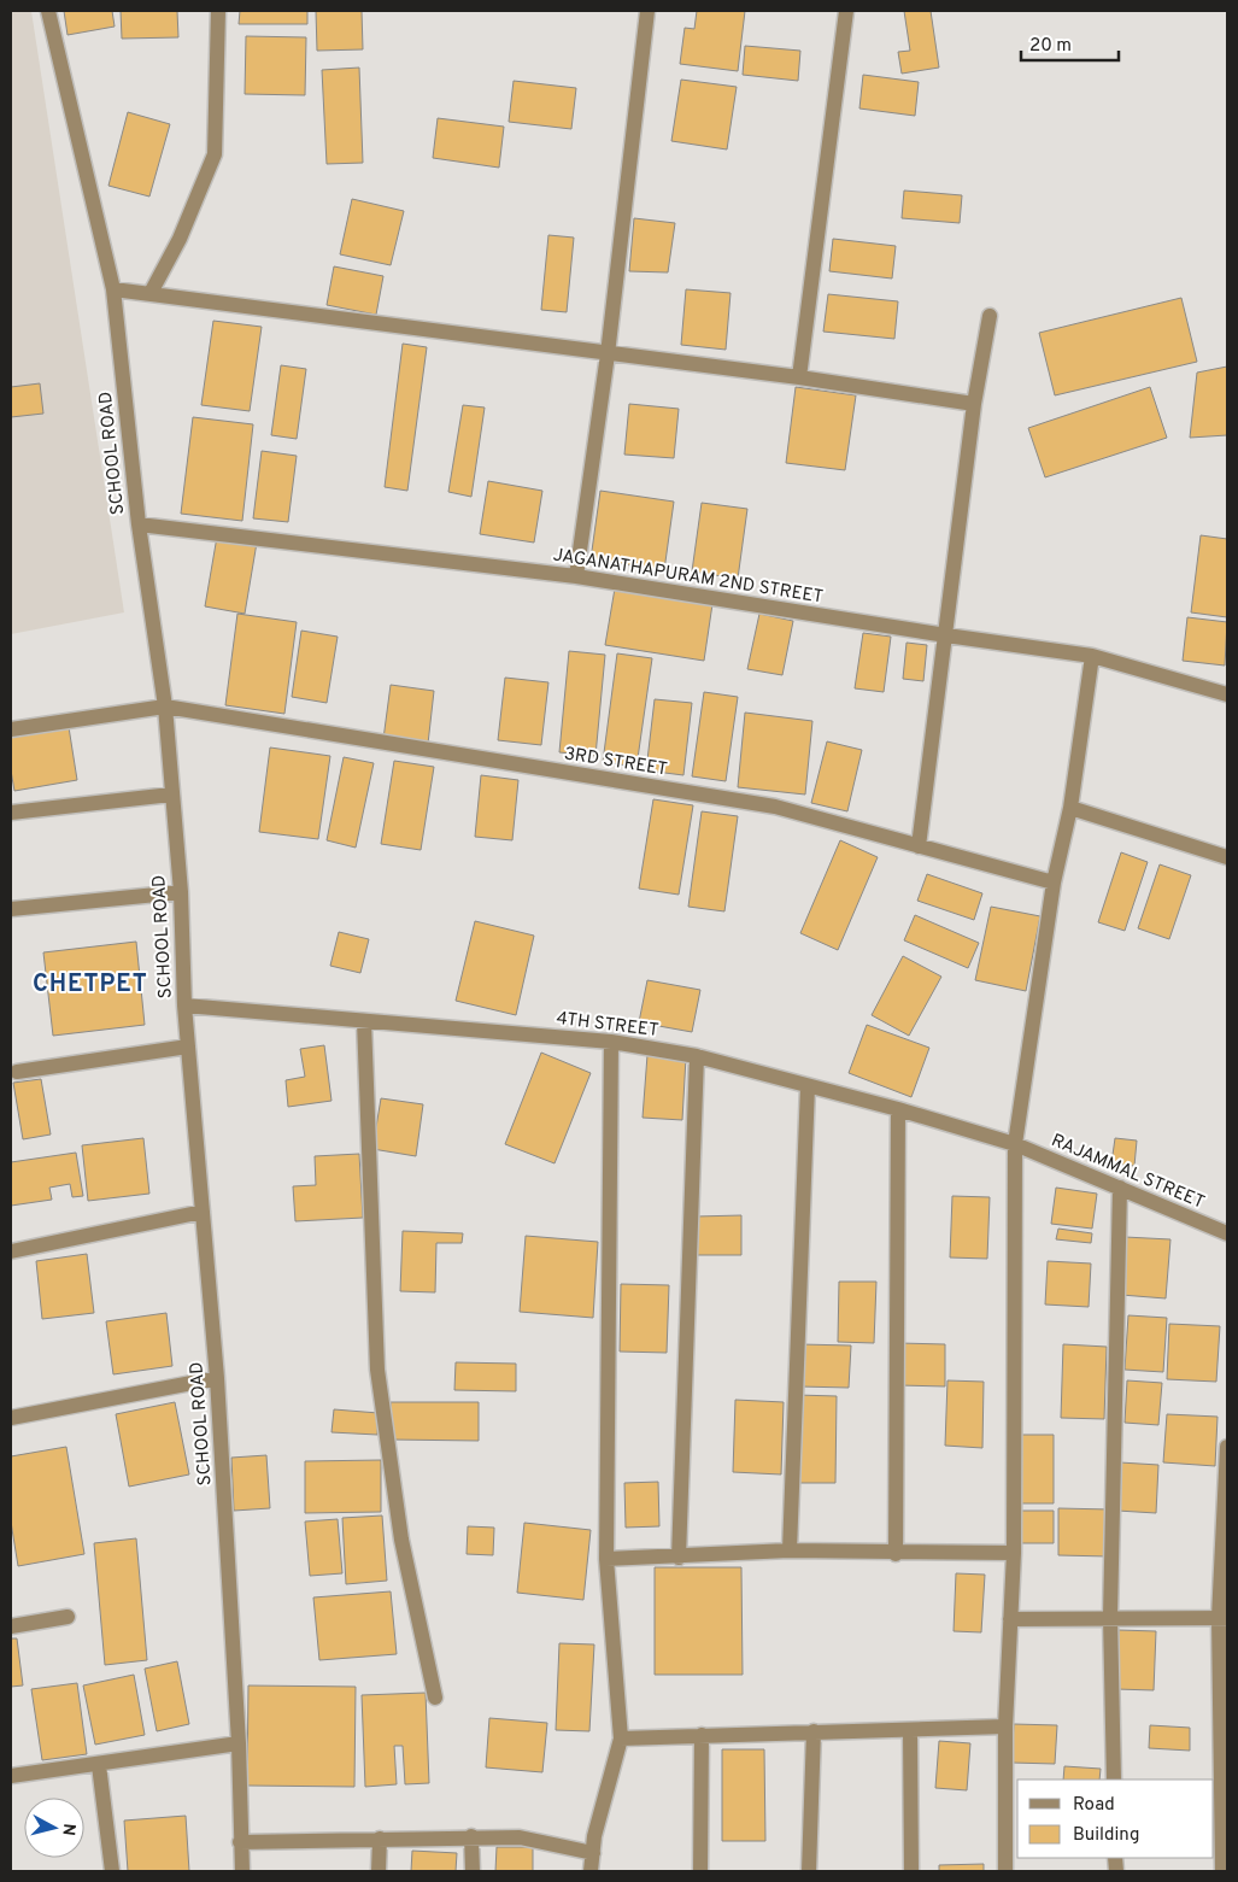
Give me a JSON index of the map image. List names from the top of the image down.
{
  "streets": {
    "street": [
      "SCHOOL ROAD",
      "JAGANATHAPURAM 2ND STREET",
      "3RD STREET",
      "4TH STREET",
      "RAJAMMAL STREET"
    ]
  },
  "crossings": [
    ["SCHOOL ROAD", "JAGANATHAPURAM 2ND STREET"],
    ["SCHOOL ROAD", "3RD STREET"],
    ["SCHOOL ROAD", "4TH STREET"],
    ["4TH STREET", "RAJAMMAL STREET"]
  ],
  "districts": ["CHETPET"],
  "legend": ["Road", "Building"],
  "scale_bar": "20 m",
  "north": "right"
}
